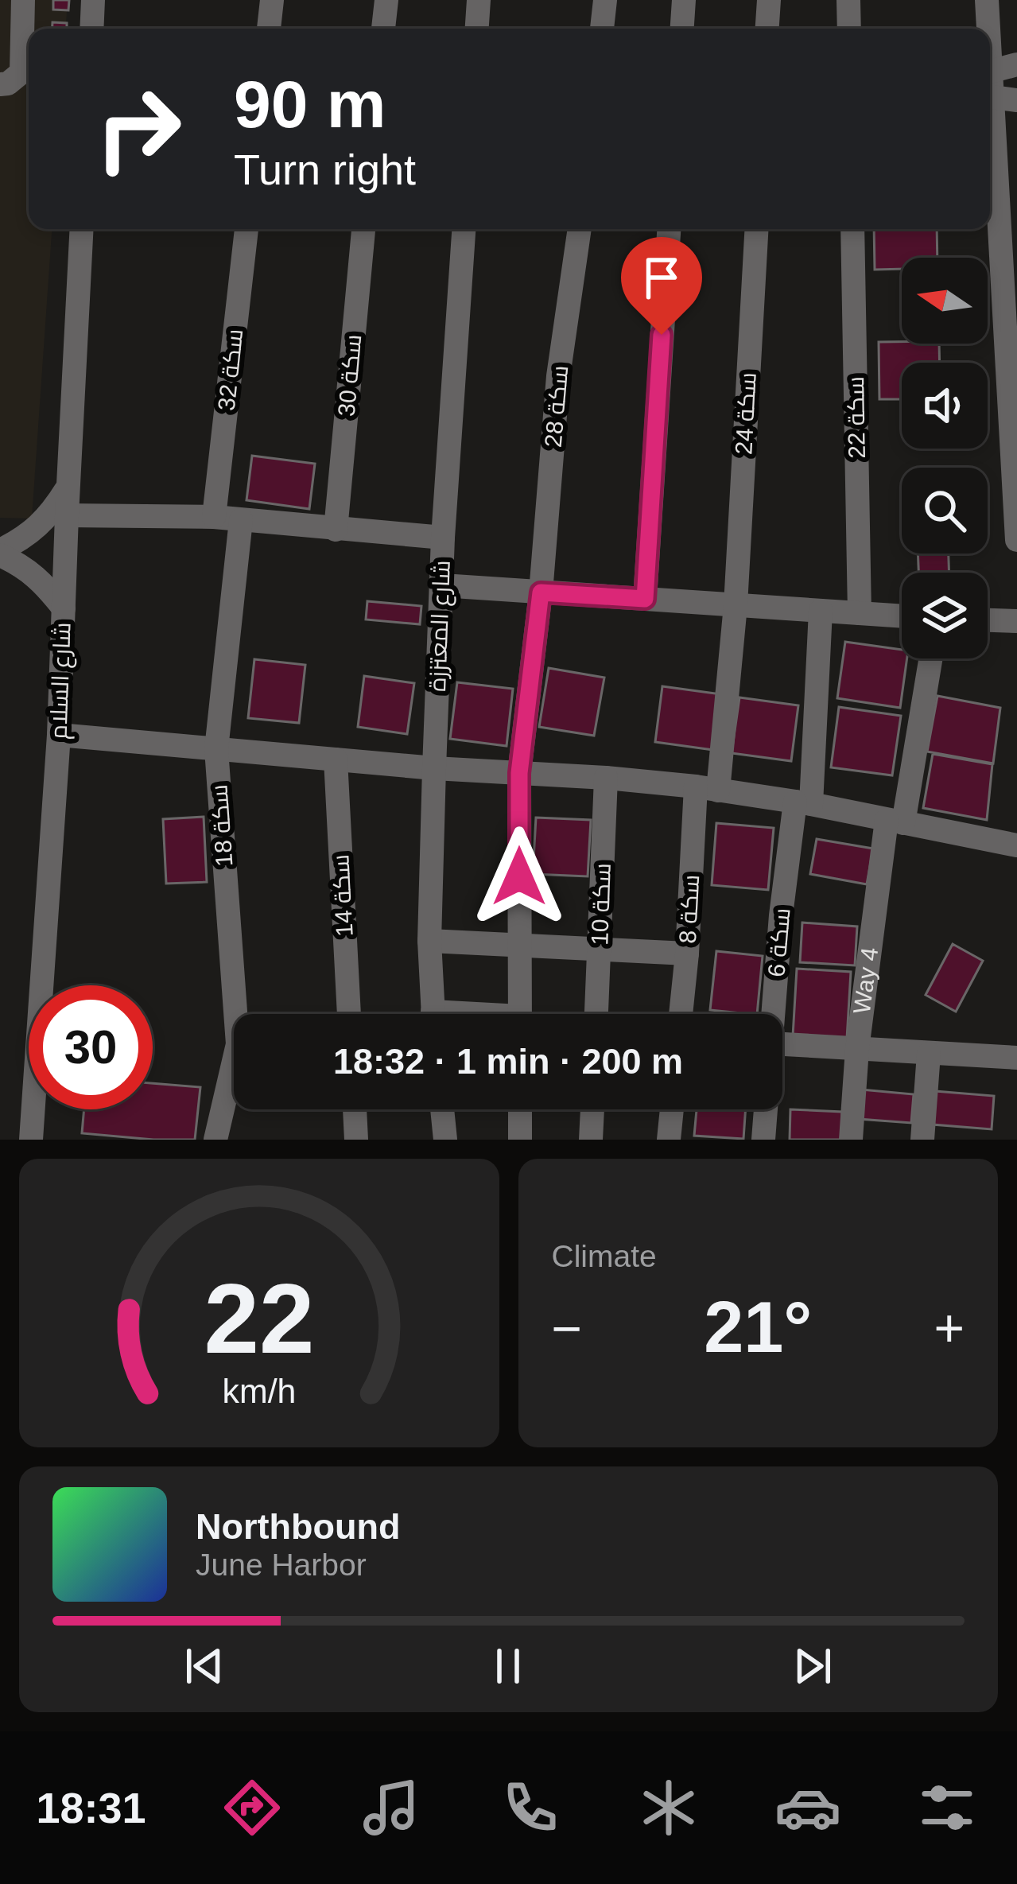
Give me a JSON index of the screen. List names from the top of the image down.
{
  "streets": {
    "street": [
      "سكة 32",
      "سكة 30",
      "سكة 28",
      "سكة 24",
      "سكة 22",
      "شارع المعتززة",
      "شارع السلام",
      "سكة 18",
      "سكة 14",
      "سكة 10",
      "سكة 8",
      "سكة 6",
      "Way 4"
    ]
  },
  "crossings": [
    ["سكة 24", "سكة 8"]
  ],
  "north": "left",
  "page": {
    "turn": ["90 m", "Turn right"],
    "limit": "30",
    "trip": "18:32 · 1 min · 200 m",
    "tile": "Climate",
    "heat": ["−", "21°", "+"],
    "song": ["Northbound", "June Harbor"],
    "tabs": "18:31",
    "gauge": ["22", "km/h"]
  }
}
